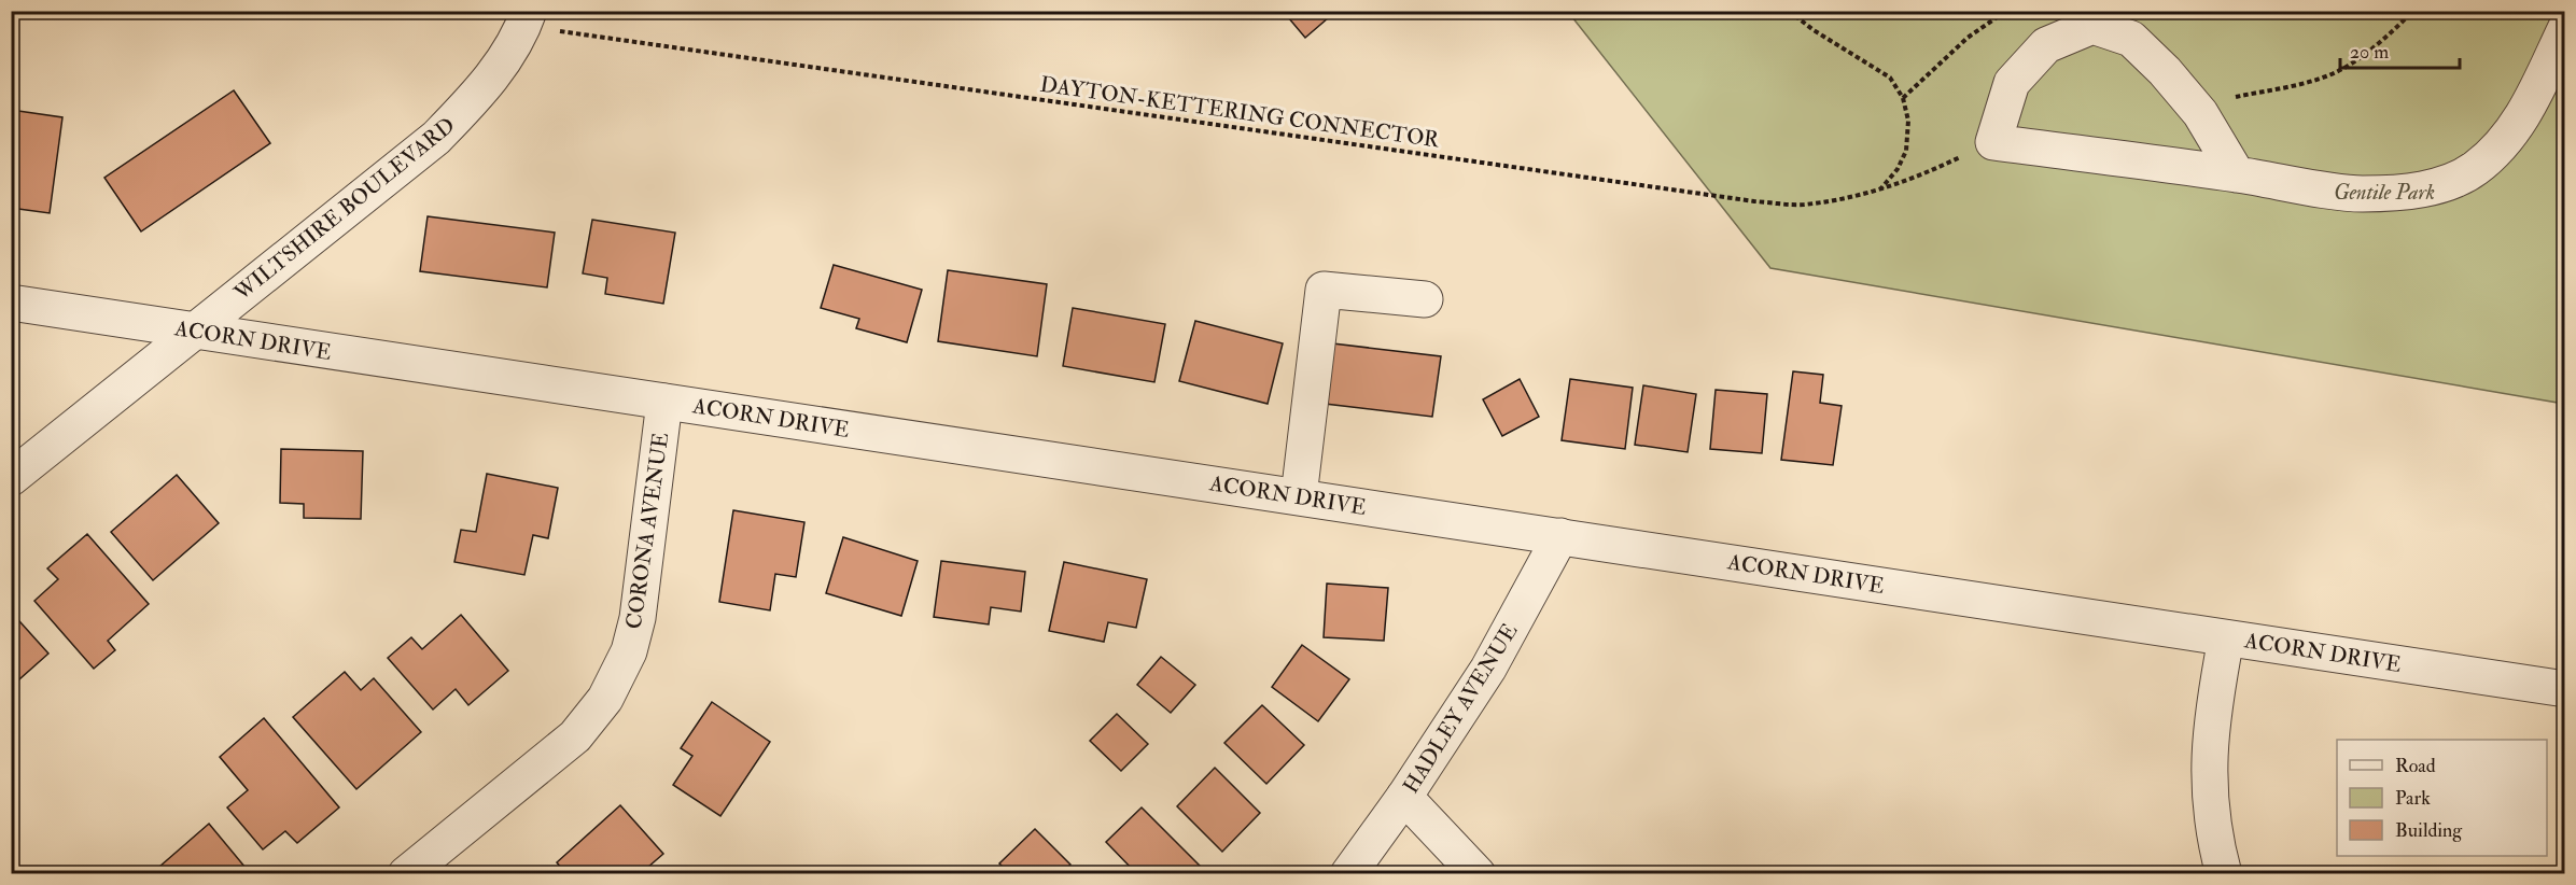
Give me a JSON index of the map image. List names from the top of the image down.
{
  "streets": {
    "street": [
      "WILTSHIRE BOULEVARD",
      "ACORN DRIVE",
      "CORONA AVENUE",
      "HADLEY AVENUE"
    ],
    "path": ["DAYTON-KETTERING CONNECTOR"]
  },
  "crossings": [
    ["DAYTON-KETTERING CONNECTOR", "WILTSHIRE BOULEVARD"],
    ["WILTSHIRE BOULEVARD", "ACORN DRIVE"],
    ["ACORN DRIVE", "CORONA AVENUE"],
    ["ACORN DRIVE", "HADLEY AVENUE"]
  ],
  "parks": ["Gentile Park"],
  "legend": ["Road", "Park", "Building"],
  "scale_bar": "20 m"
}
